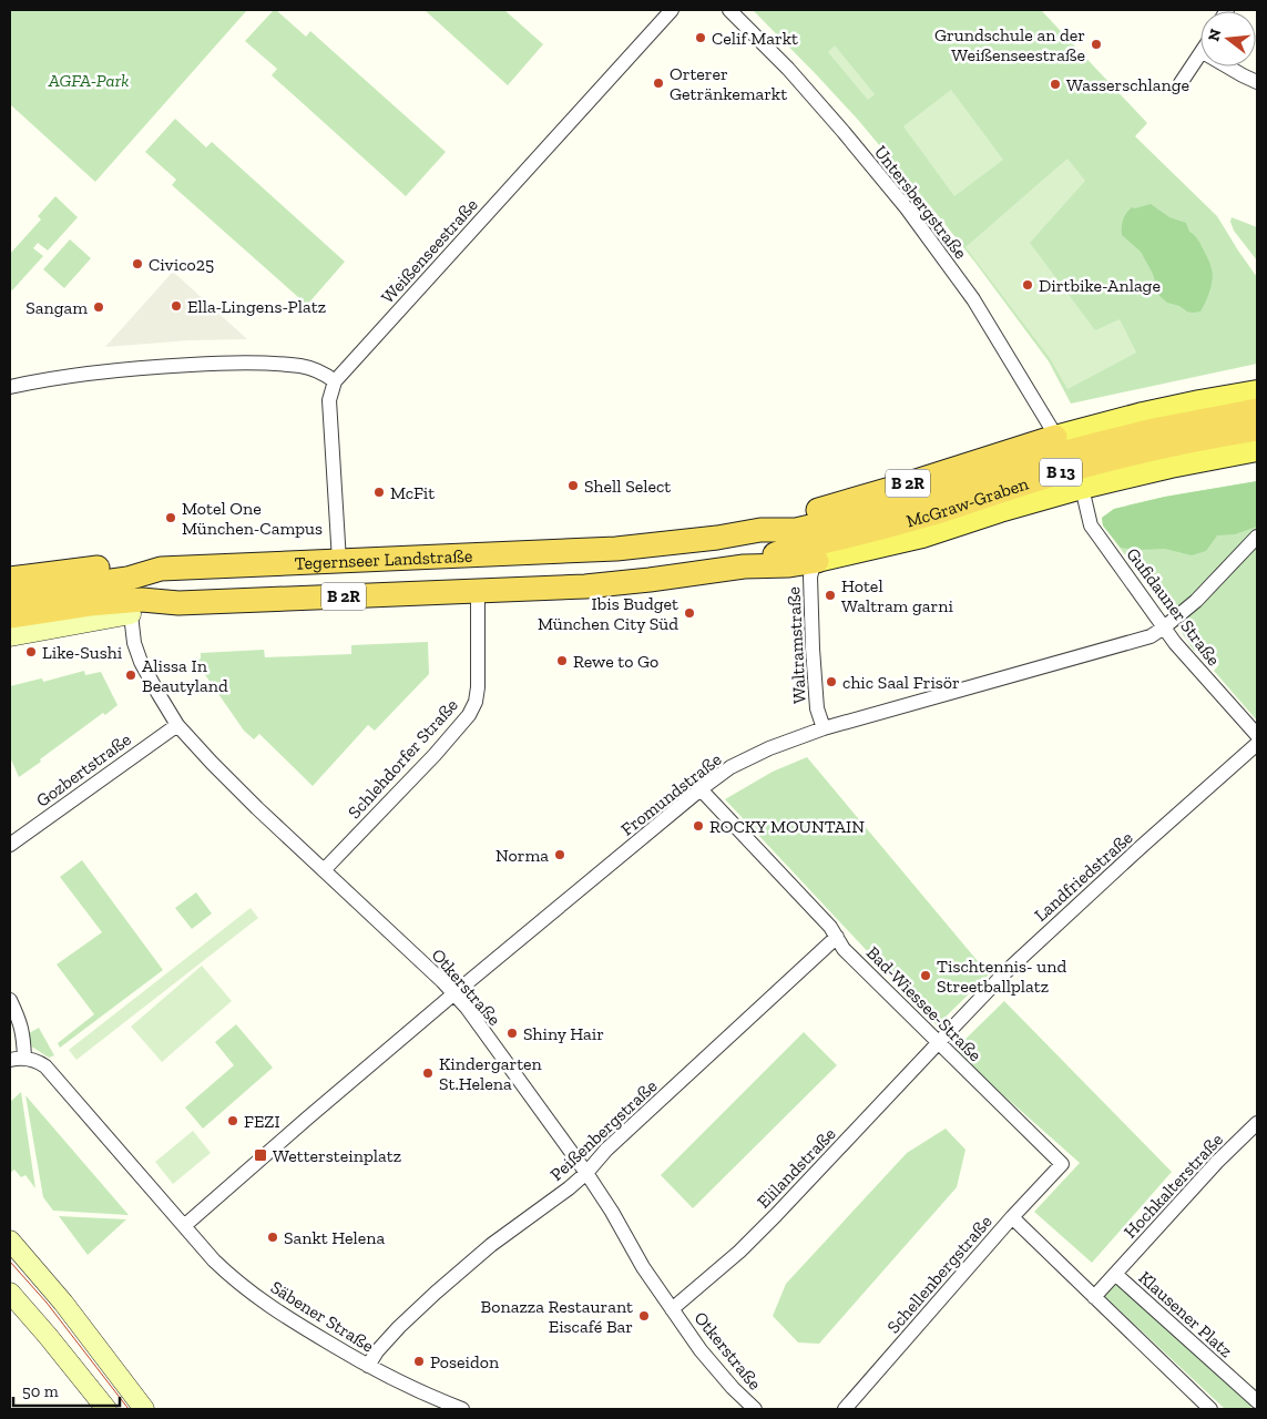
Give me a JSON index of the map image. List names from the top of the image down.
{
  "streets": {
    "highway": [
      "B 13",
      "B 2R",
      "McGraw-Graben",
      "Tegernseer Landstraße"
    ],
    "street": [
      "Untersbergstraße",
      "Weißenseestraße",
      "Gufidauner Straße",
      "Waltramstraße",
      "Schlehdorfer Straße",
      "Gozbertstraße",
      "Fromundstraße",
      "Landfriedstraße",
      "Otkerstraße",
      "Bad-Wiessee-Straße",
      "Peißenbergstraße",
      "Elilandstraße",
      "Hochkalterstraße",
      "Schellenbergstraße",
      "Klausener Platz",
      "Säbener Straße"
    ]
  },
  "crossings": [
    ["Untersbergstraße", "B 2R"],
    ["B 2R", "McGraw-Graben"],
    ["B 2R", "Tegernseer Landstraße"],
    ["B 2R", "Gufidauner Straße"],
    ["B 2R", "Waltramstraße"],
    ["McGraw-Graben", "Tegernseer Landstraße"],
    ["Tegernseer Landstraße", "Schlehdorfer Straße"],
    ["Gufidauner Straße", "Fromundstraße"],
    ["Waltramstraße", "Fromundstraße"],
    ["Schlehdorfer Straße", "Otkerstraße"],
    ["Gozbertstraße", "Otkerstraße"],
    ["Fromundstraße", "Otkerstraße"],
    ["Fromundstraße", "Bad-Wiessee-Straße"],
    ["Fromundstraße", "Säbener Straße"],
    ["Landfriedstraße", "Bad-Wiessee-Straße"],
    ["Landfriedstraße", "Elilandstraße"],
    ["Otkerstraße", "Peißenbergstraße"],
    ["Otkerstraße", "Elilandstraße"],
    ["Bad-Wiessee-Straße", "Peißenbergstraße"],
    ["Bad-Wiessee-Straße", "Elilandstraße"],
    ["Bad-Wiessee-Straße", "Schellenbergstraße"],
    ["Peißenbergstraße", "Säbener Straße"],
    ["Hochkalterstraße", "Klausener Platz"]
  ],
  "parks": ["AGFA-Park"],
  "places": {
    "other": [
      "Celif Markt",
      "Grundschule an der Weißenseestraße",
      "Orterer Getränkemarkt",
      "Wasserschlange",
      "Civico25",
      "Dirtbike-Anlage",
      "Ella-Lingens-Platz",
      "Sangam",
      "Shell Select",
      "McFit",
      "Motel One München-Campus",
      "Hotel Waltram garni",
      "Ibis Budget München City Süd",
      "Like-Sushi",
      "Rewe to Go",
      "Alissa In Beautyland",
      "chic Saal Frisör",
      "ROCKY MOUNTAIN",
      "Norma",
      "Tischtennis- und Streetballplatz",
      "Shiny Hair",
      "Kindergarten St.Helena",
      "FEZI",
      "Sankt Helena",
      "Bonazza Restaurant Eiscafé Bar",
      "Poseidon"
    ],
    "transit": ["Wettersteinplatz"]
  },
  "scale_bar": "50 m",
  "north": "left"
}
